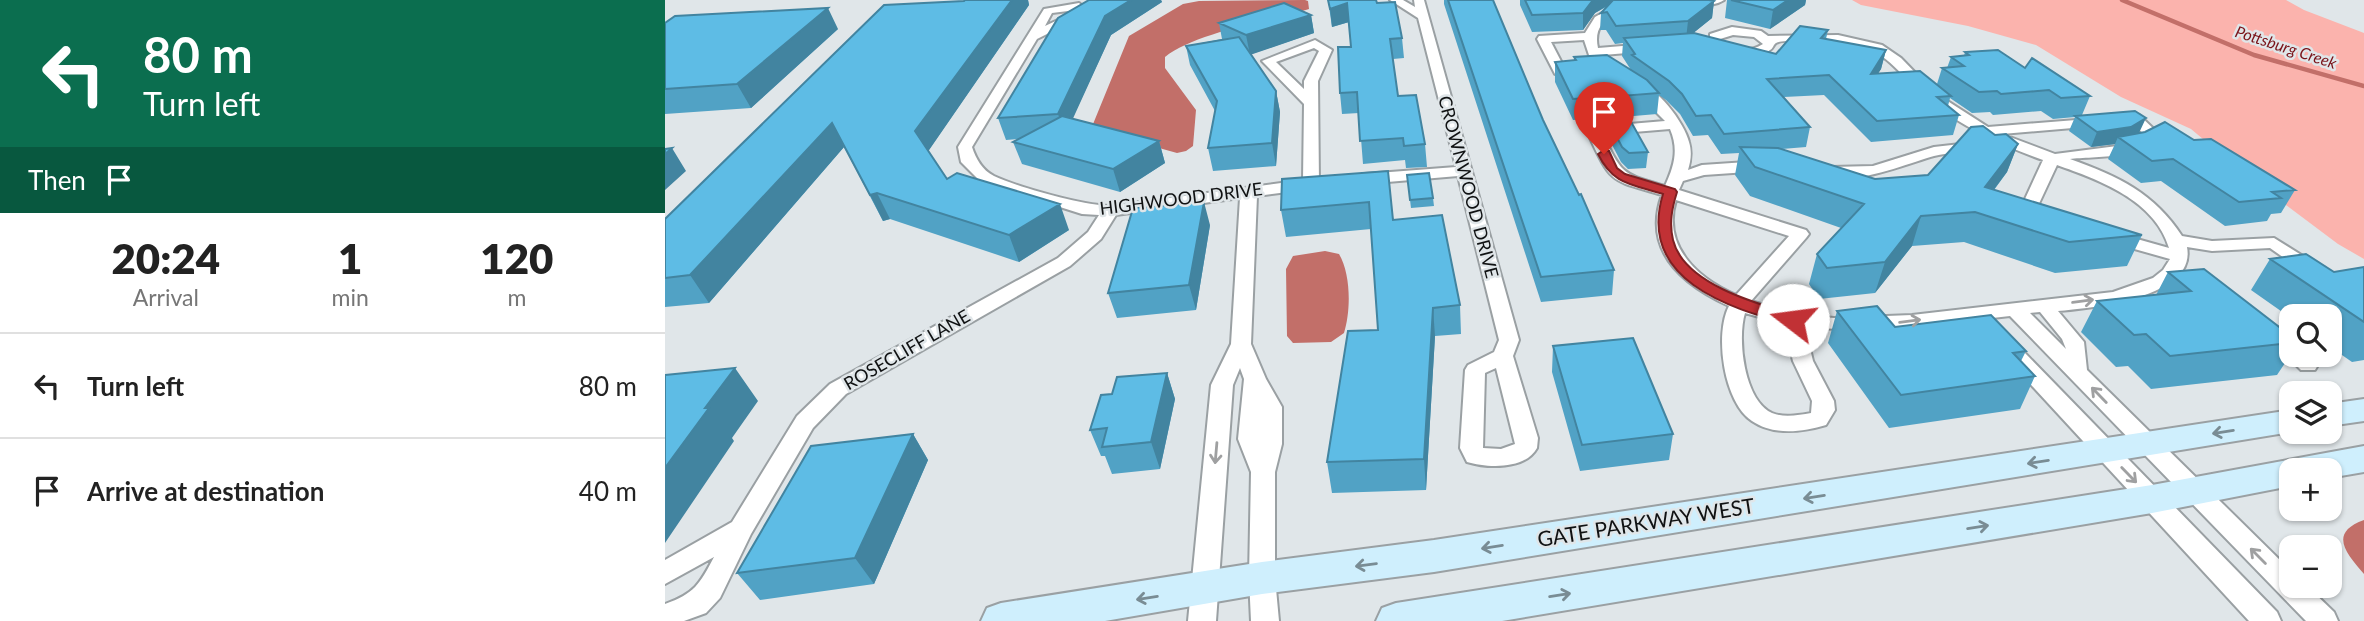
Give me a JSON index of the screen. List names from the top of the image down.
{
  "streets": {
    "main road": ["GATE PARKWAY WEST"],
    "street": ["CROWNWOOD DRIVE", "HIGHWOOD DRIVE", "ROSECLIFF LANE"]
  },
  "crossings": [
    ["HIGHWOOD DRIVE", "ROSECLIFF LANE"]
  ],
  "water": ["Pottsburg Creek"],
  "page": {
    "turn": ["80 m", "Turn left"],
    "then": "Then",
    "eta": [
      "20:24",
      "Arrival",
      "1",
      "min",
      "120",
      "m"
    ],
    "map_buttons": ["+", "−"],
    "list": [
      {
        "name": "Turn left",
        "value": "80 m"
      },
      {
        "name": "Arrive at destination",
        "value": "40 m"
      }
    ]
  }
}
